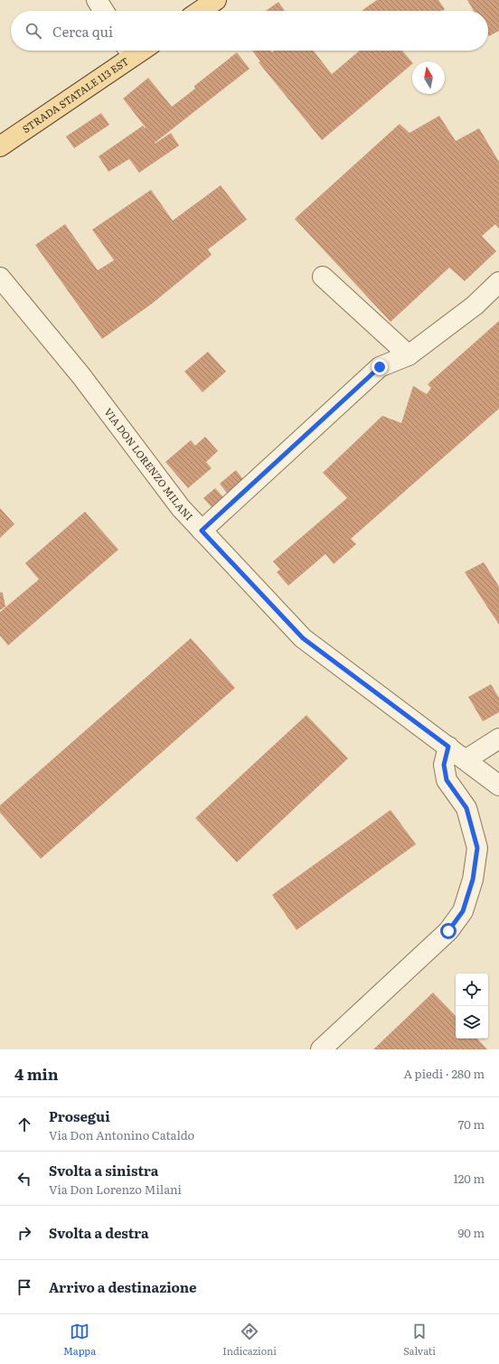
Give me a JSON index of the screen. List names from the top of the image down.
{
  "streets": {
    "main road": ["STRADA STATALE 113 EST"],
    "street": ["VIA DON LORENZO MILANI"]
  },
  "north": "top",
  "page": {
    "search": "Cerca qui",
    "heading": ["4 min", "A piedi · 280 m"],
    "list": [
      ["Prosegui", "Via Don Antonino Cataldo", "70 m"],
      ["Svolta a sinistra", "Via Don Lorenzo Milani", "120 m"],
      ["Svolta a destra", "90 m"],
      "Arrivo a destinazione"
    ],
    "nav": ["Mappa", "Indicazioni", "Salvati"]
  }
}
